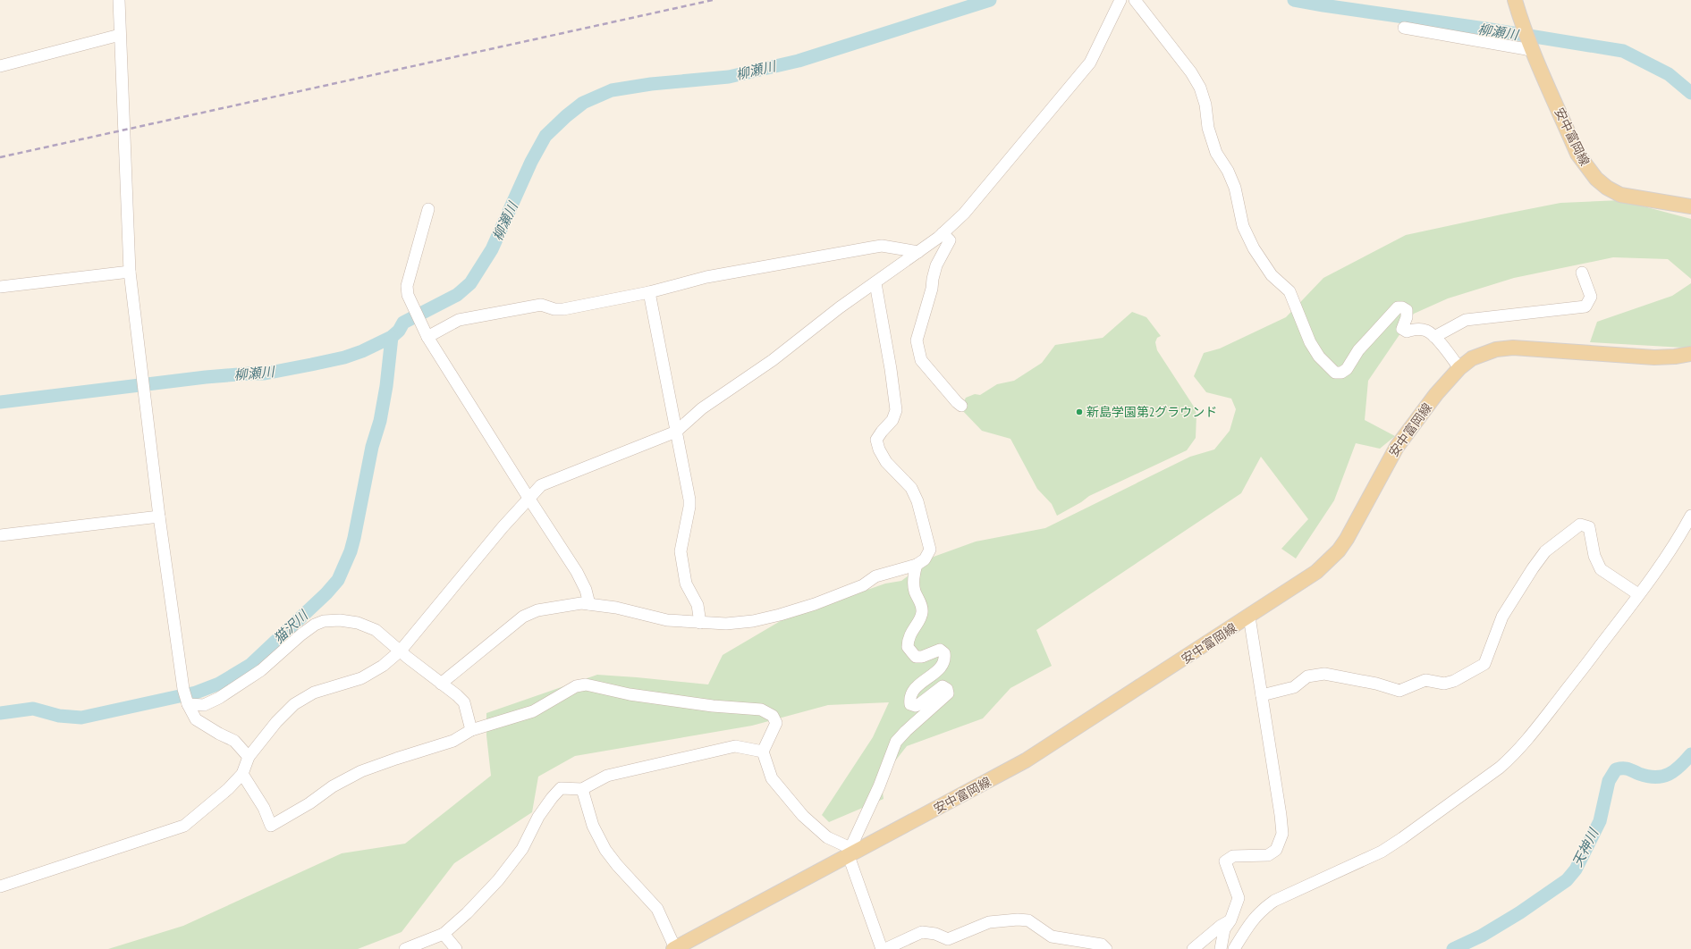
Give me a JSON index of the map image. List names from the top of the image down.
{
  "streets": {
    "main road": ["安中富岡線"]
  },
  "water": ["柳瀬川", "猫沢川", "天神川"],
  "places": ["新島学園第2グラウンド"]
}
